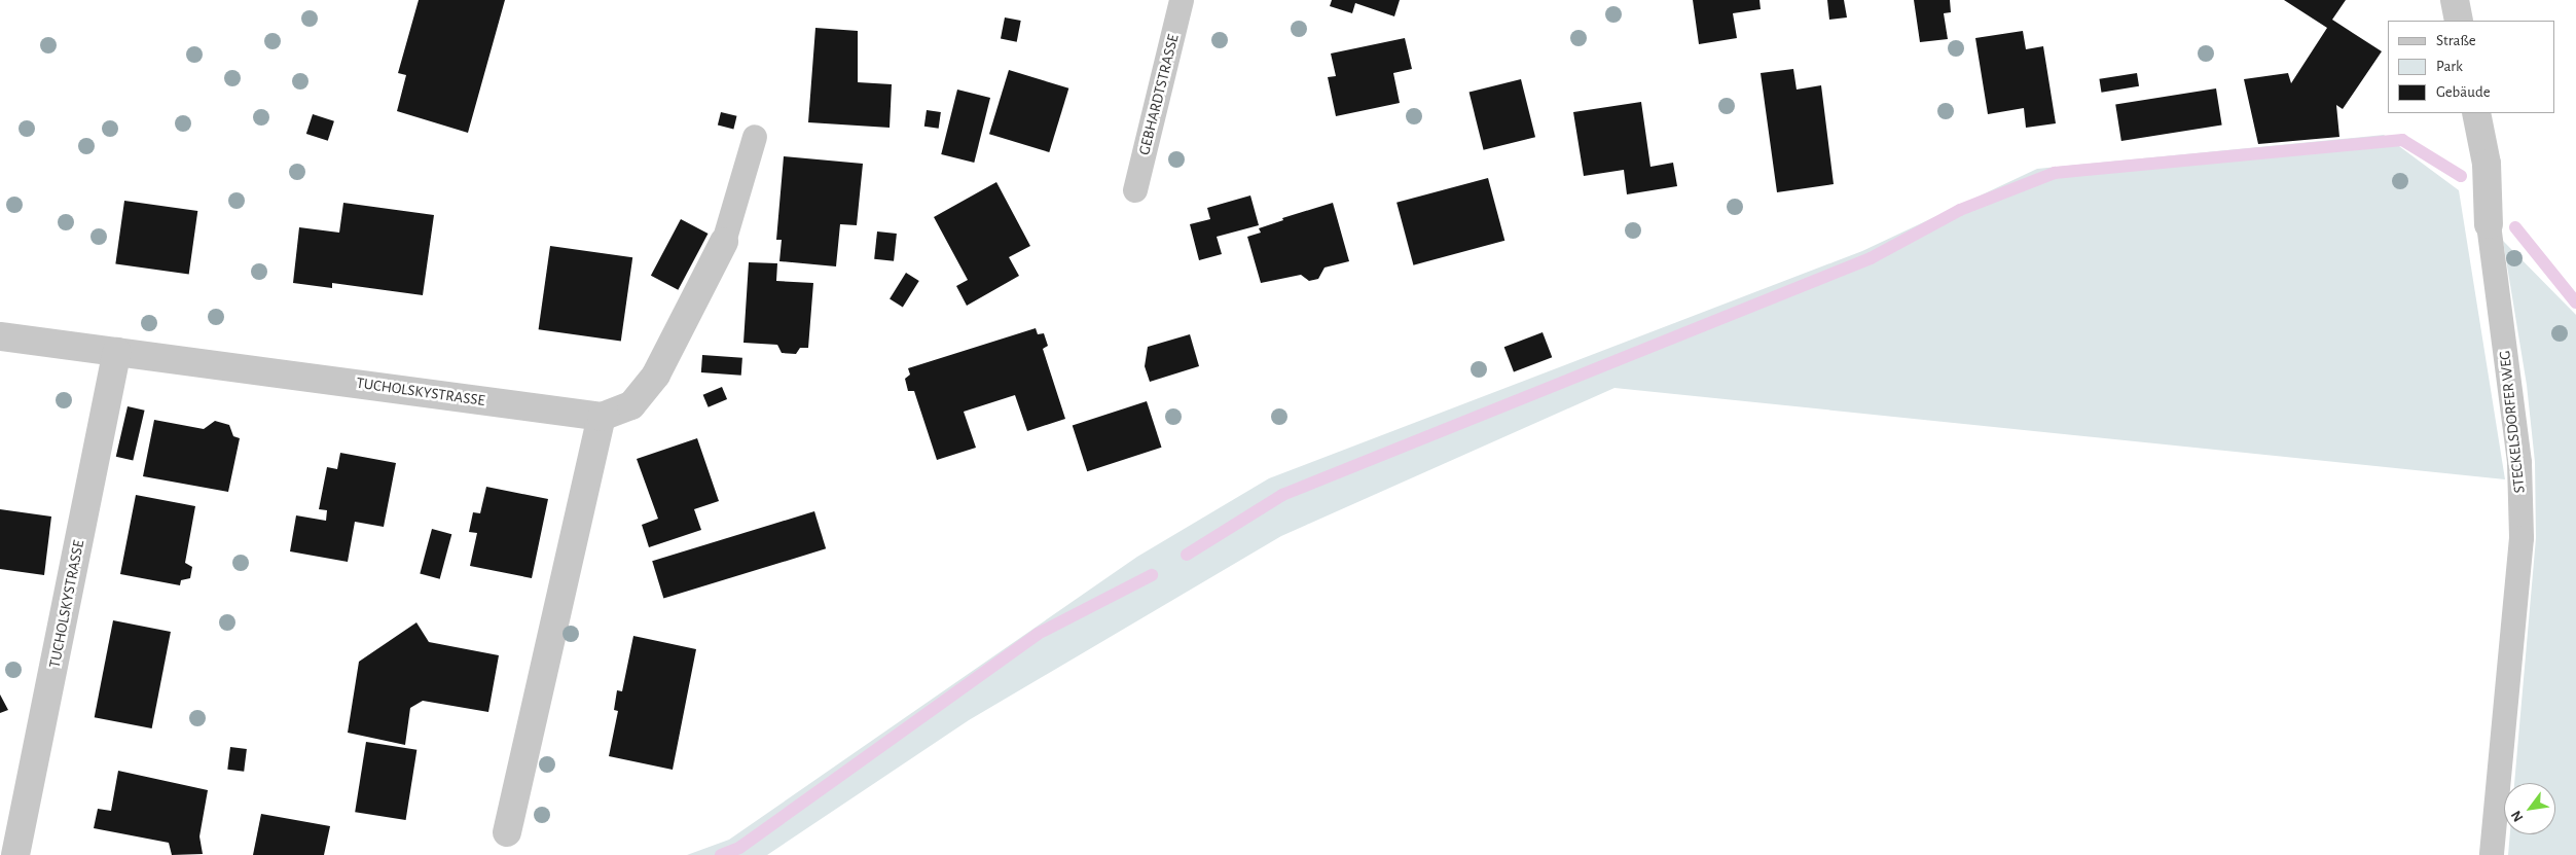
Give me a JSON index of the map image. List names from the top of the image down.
{
  "streets": {
    "street": ["TUCHOLSKYSTRASSE", "STECKELSDORFER WEG"],
    "lane": ["GEBHARDTSTRASSE"]
  },
  "legend": ["Straße", "Park", "Gebäude"],
  "north": "bottom left"
}
